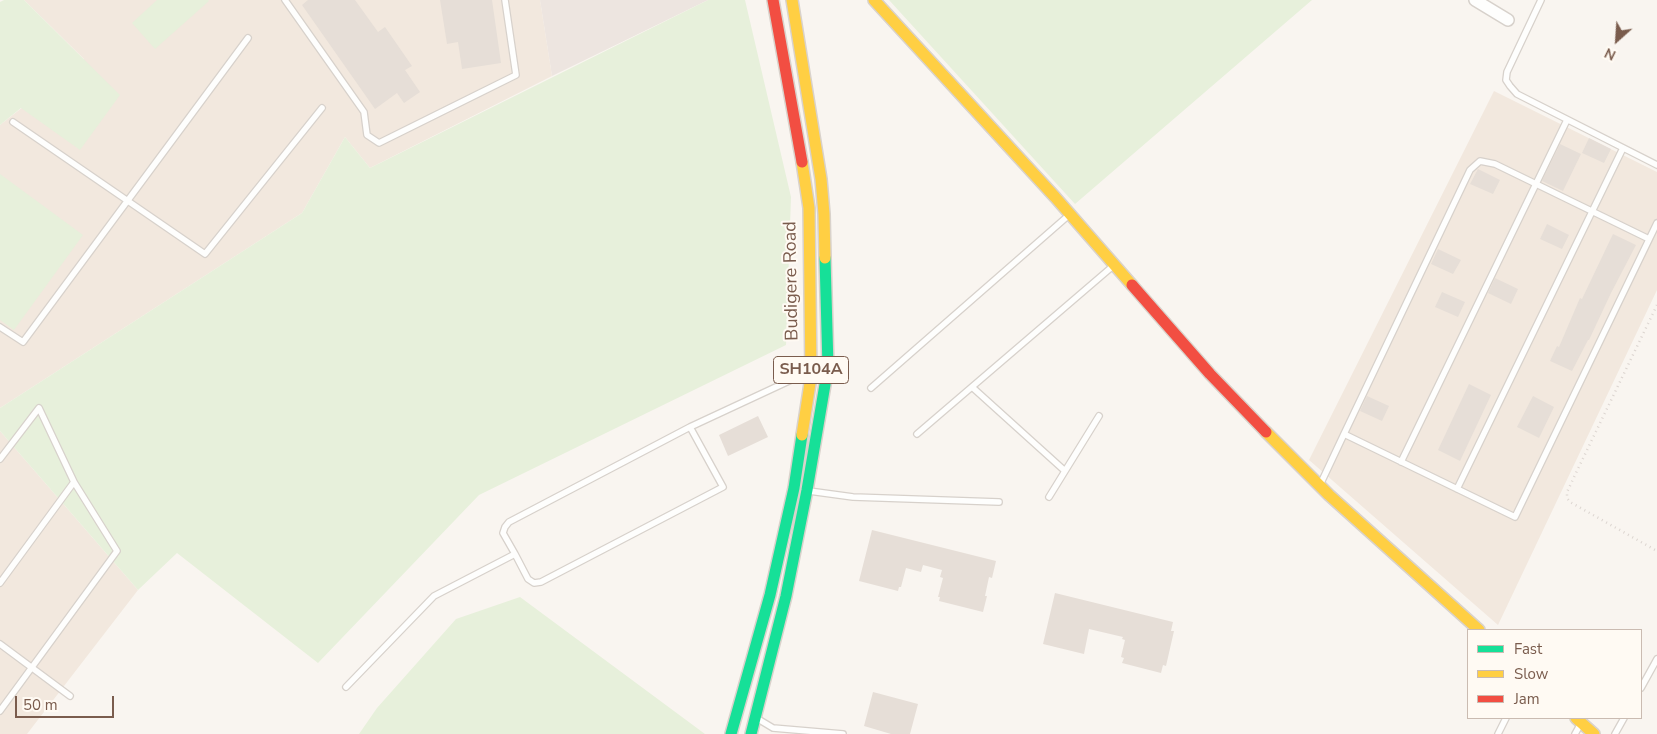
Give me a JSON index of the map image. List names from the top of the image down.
{
  "streets": {
    "main road": ["Budigere Road", "SH104A"]
  },
  "legend": ["Fast", "Slow", "Jam"],
  "scale_bar": "50 m",
  "north": "bottom left"
}
